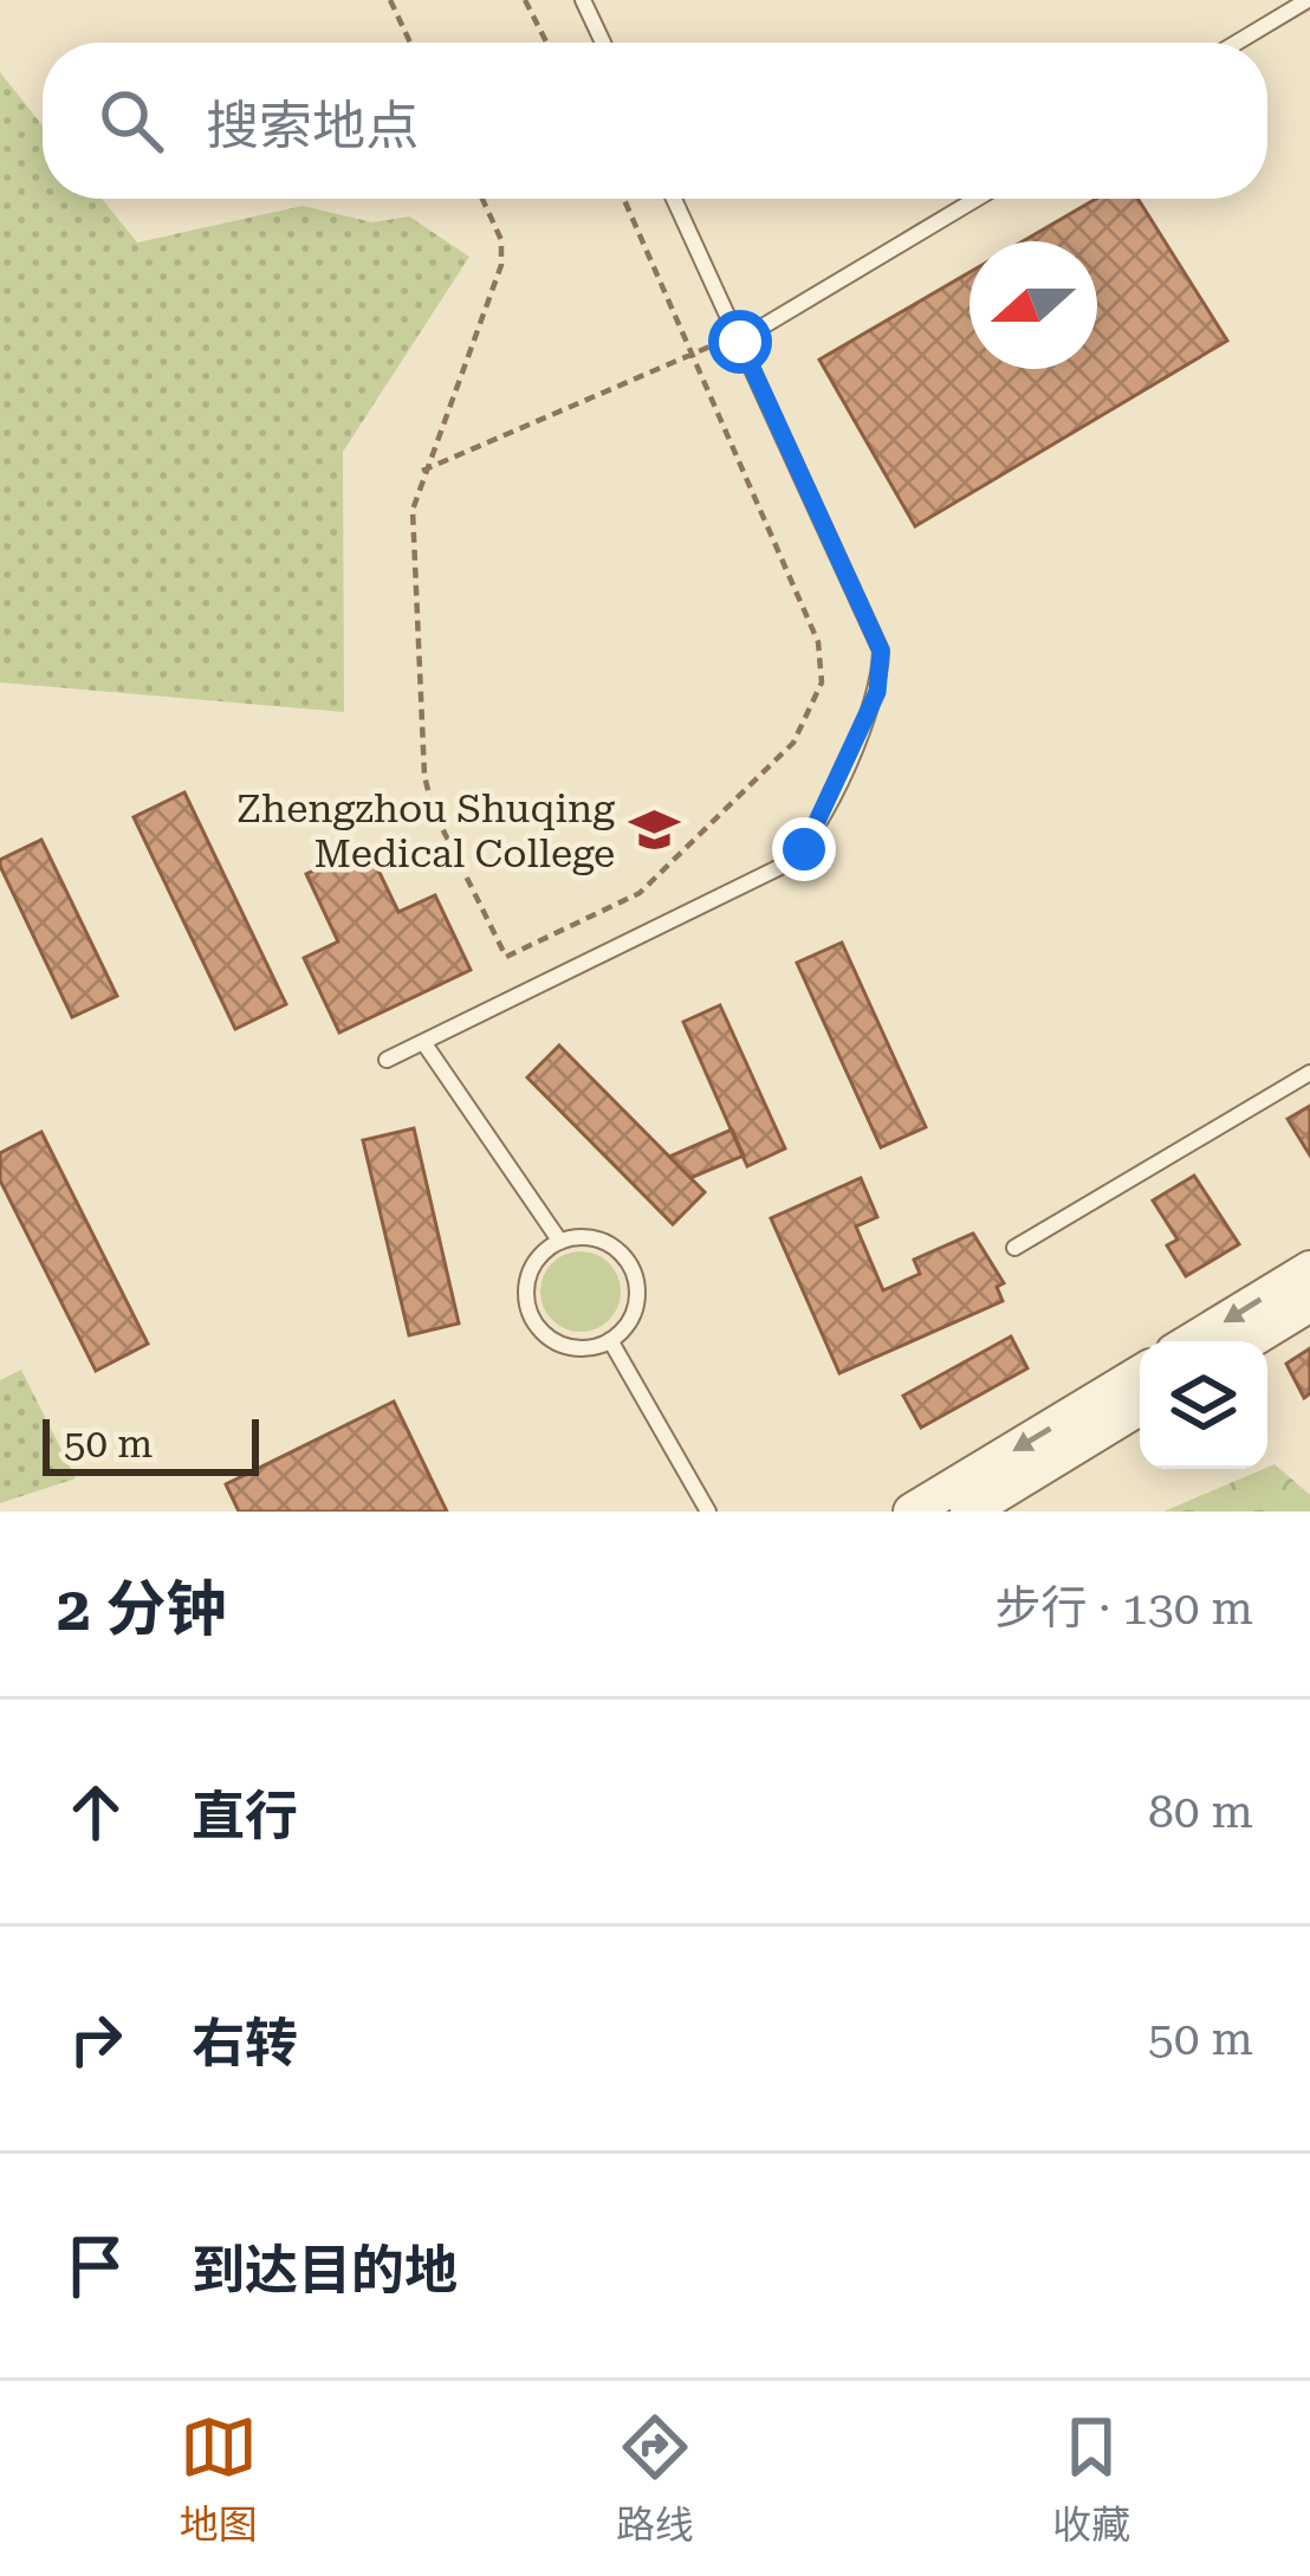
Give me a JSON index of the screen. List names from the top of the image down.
{
  "places": {
    "school or university": ["Zhengzhou Shuqing Medical College"]
  },
  "scale_bar": "50 m",
  "north": "left",
  "page": {
    "search": "搜索地点",
    "scale": "50 m",
    "heading": ["2 分钟", "步行 · 130 m"],
    "list": [
      ["直行", "80 m"],
      ["右转", "50 m"],
      "到达目的地"
    ],
    "nav": ["地图", "路线", "收藏"]
  }
}
